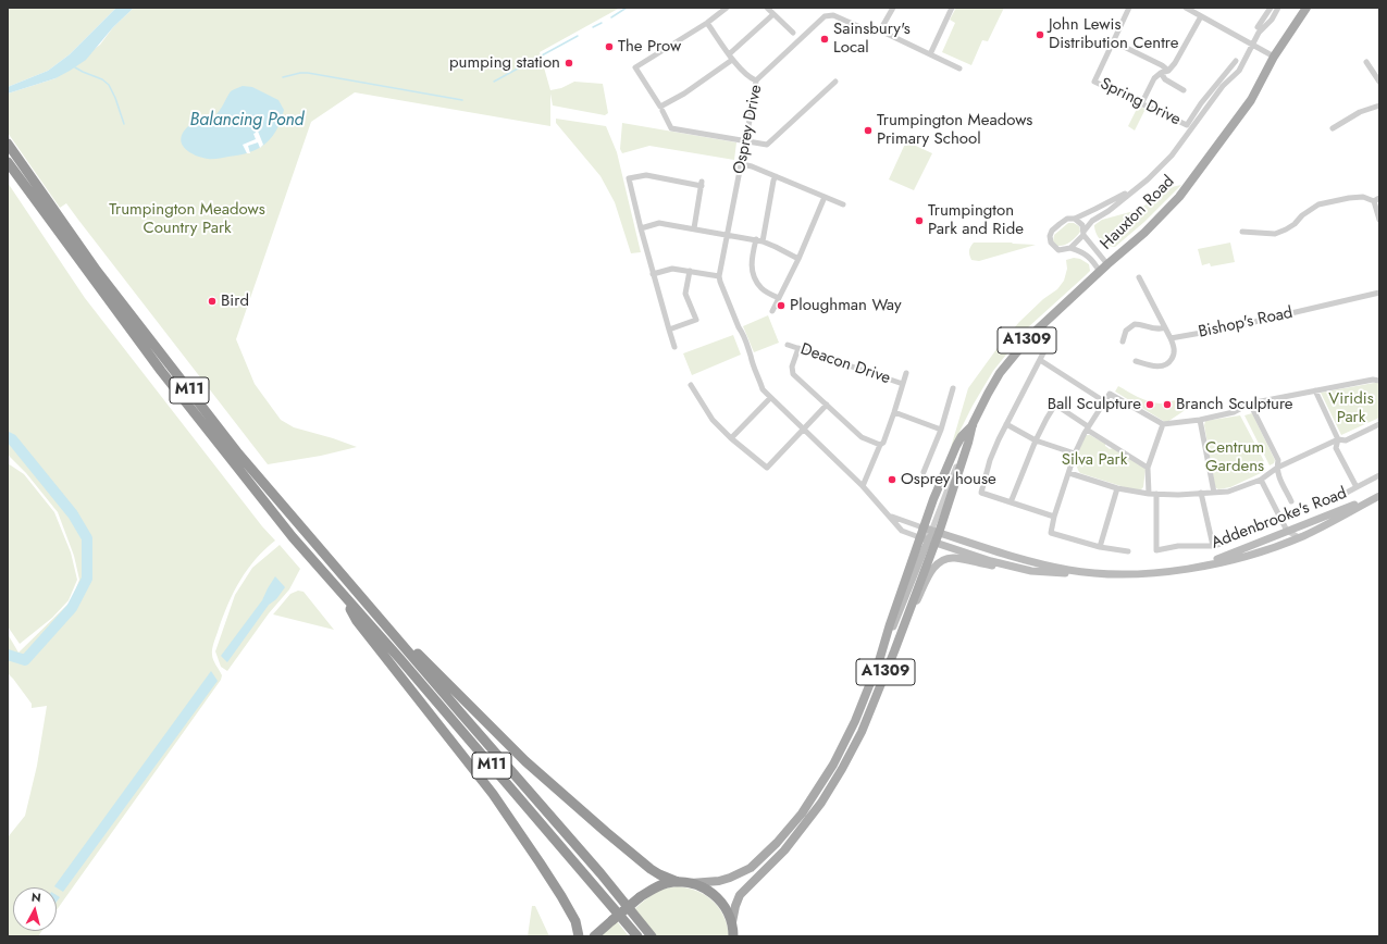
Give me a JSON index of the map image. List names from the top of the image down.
{
  "streets": {
    "highway": ["M11"],
    "main road": ["Hauxton Road", "A1309"],
    "street": [
      "Spring Drive",
      "Osprey Drive",
      "Bishop's Road",
      "Deacon Drive",
      "Addenbrooke's Road"
    ]
  },
  "crossings": [
    ["Hauxton Road", "A1309"],
    ["A1309", "Addenbrooke's Road"]
  ],
  "water": ["Balancing Pond"],
  "parks": [
    "Trumpington Meadows Country Park",
    "Viridis Park",
    "Centrum Gardens",
    "Silva Park"
  ],
  "places": [
    "John Lewis Distribution Centre",
    "Sainsbury's Local",
    "The Prow",
    "pumping station",
    "Trumpington Meadows Primary School",
    "Trumpington Park and Ride",
    "Bird",
    "Ploughman Way",
    "Ball Sculpture",
    "Branch Sculpture",
    "Osprey house"
  ],
  "north": "top"
}
